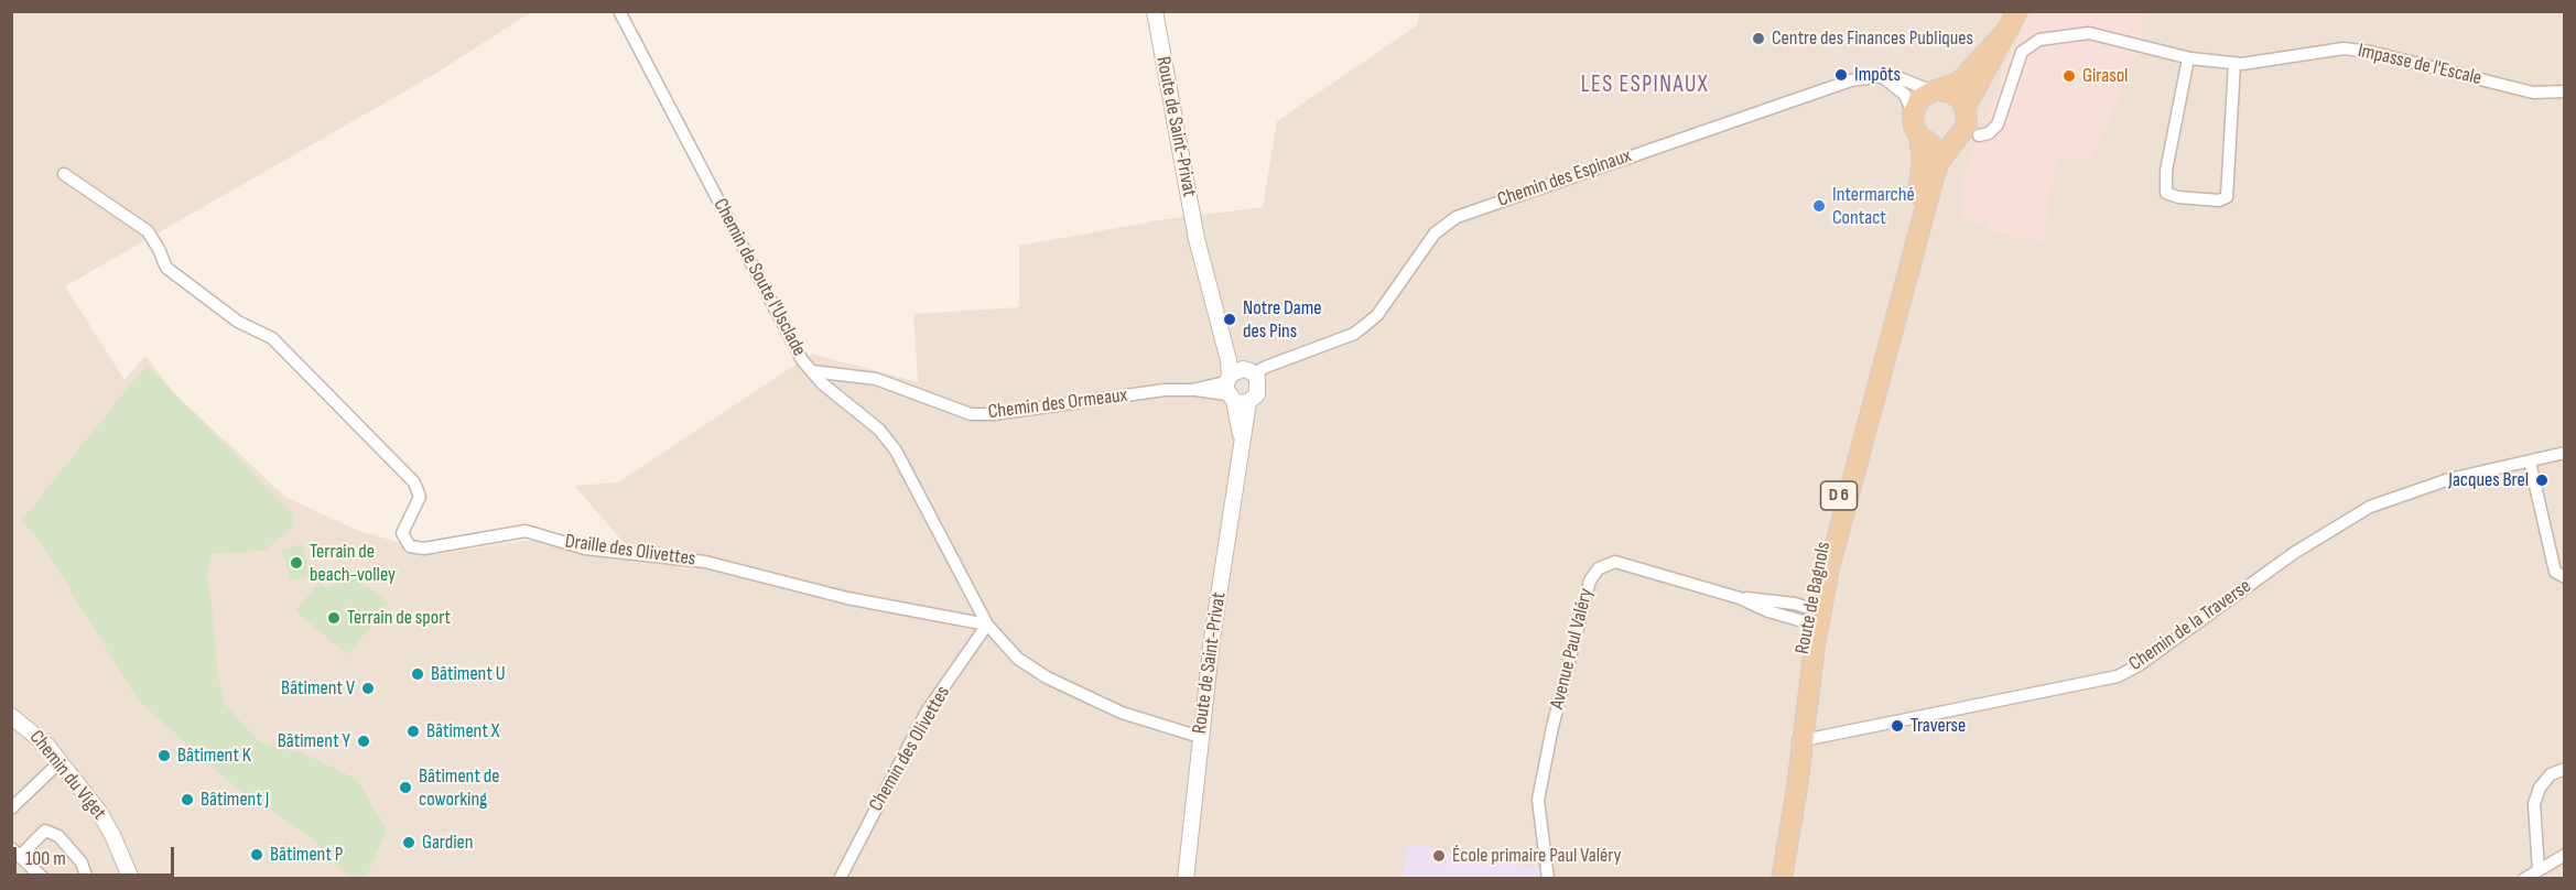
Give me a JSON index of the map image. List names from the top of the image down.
{
  "streets": {
    "main road": ["D 6", "Route de Bagnols"],
    "street": [
      "Impasse de l'Escale",
      "Route de Saint-Privat",
      "Chemin des Espinaux",
      "Chemin de Soute l'Usclade",
      "Chemin des Ormeaux",
      "Draille des Olivettes",
      "Chemin de la Traverse",
      "Avenue Paul Valéry",
      "Chemin des Olivettes",
      "Chemin du Viget"
    ]
  },
  "crossings": [
    ["Route de Saint-Privat", "Chemin des Espinaux"],
    ["Route de Saint-Privat", "Chemin des Ormeaux"],
    ["Chemin des Espinaux", "Chemin des Ormeaux"],
    ["Chemin des Espinaux", "D 6"],
    ["Chemin de Soute l'Usclade", "Chemin des Ormeaux"],
    ["Chemin de Soute l'Usclade", "Draille des Olivettes"],
    ["Chemin de Soute l'Usclade", "Chemin des Olivettes"],
    ["D 6", "Route de Bagnols"],
    ["Draille des Olivettes", "Chemin des Olivettes"],
    ["Route de Bagnols", "Chemin de la Traverse"],
    ["Route de Bagnols", "Avenue Paul Valéry"]
  ],
  "districts": ["LES ESPINAUX"],
  "places": [
    "Centre des Finances Publiques",
    "Impôts",
    "Girasol",
    "Intermarché Contact",
    "Notre Dame des Pins",
    "Jacques Brel",
    "Terrain de beach-volley",
    "Terrain de sport",
    "Bâtiment U",
    "Bâtiment V",
    "Traverse",
    "Bâtiment X",
    "Bâtiment Y",
    "Bâtiment K",
    "Bâtiment de coworking",
    "Bâtiment J",
    "Gardien",
    "Bâtiment P",
    "École primaire Paul Valéry"
  ],
  "scale_bar": "100 m"
}
